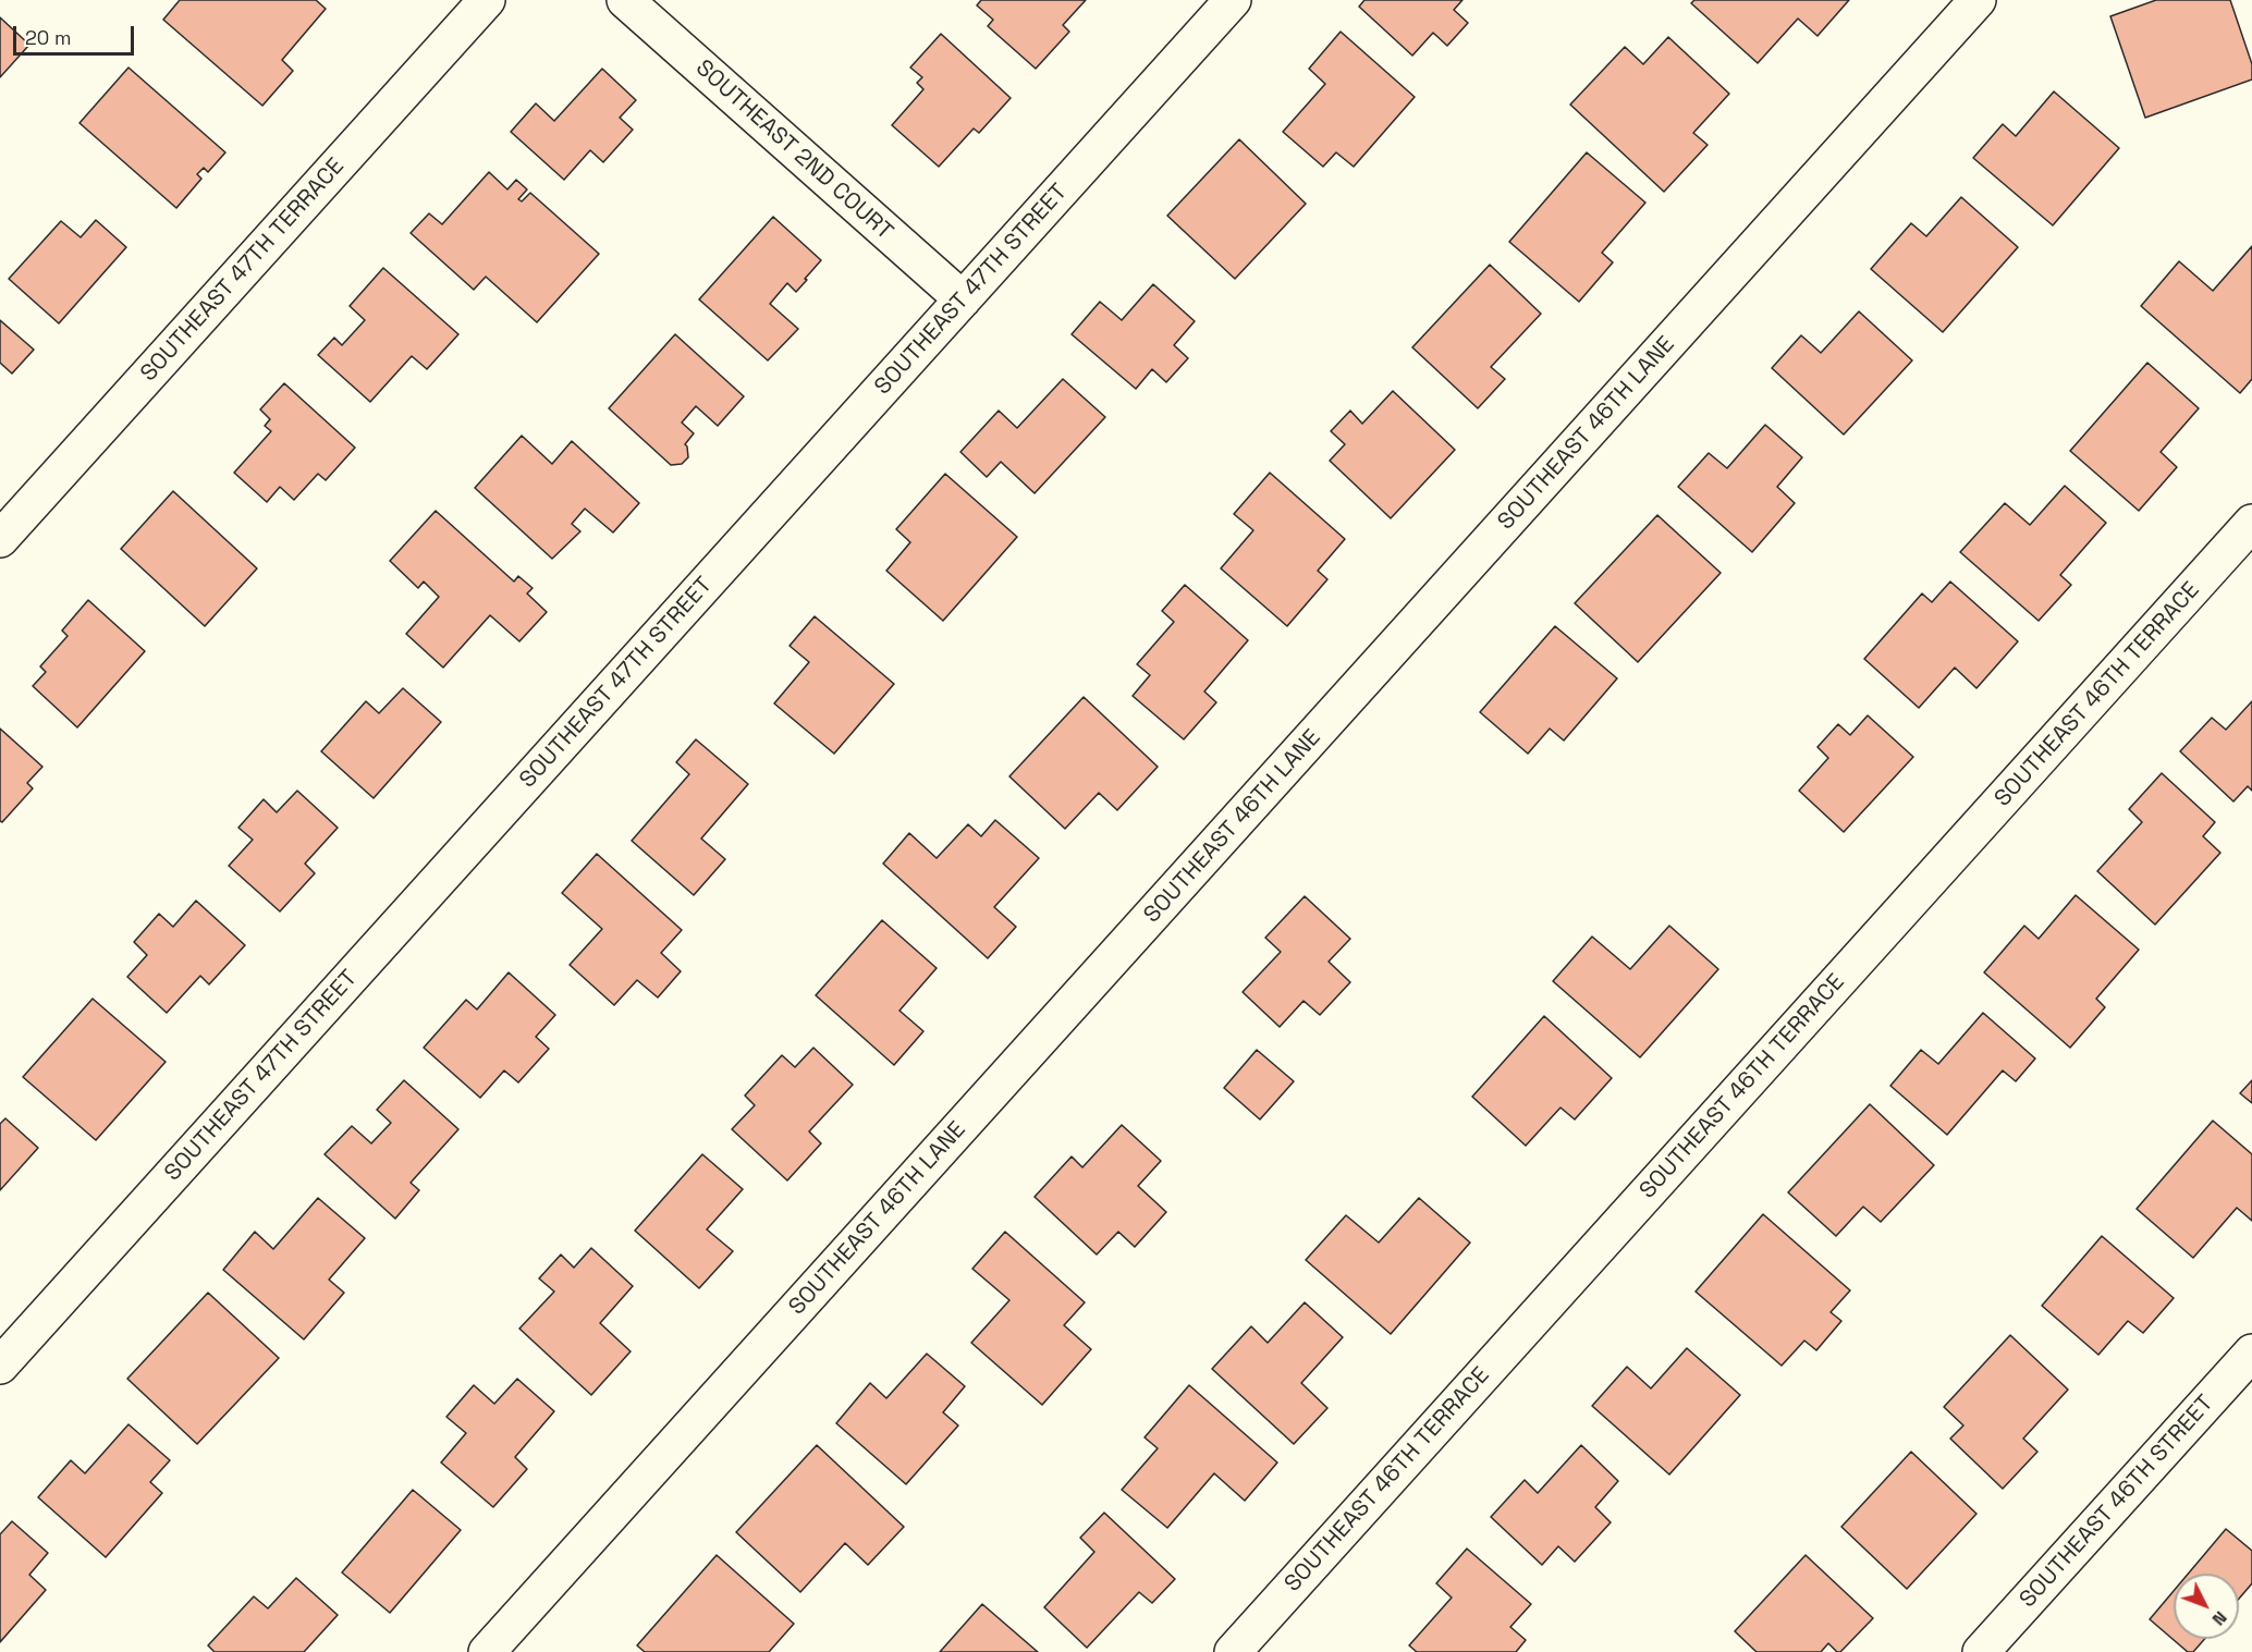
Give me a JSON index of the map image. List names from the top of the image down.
{
  "streets": {
    "street": [
      "SOUTHEAST 2ND COURT",
      "SOUTHEAST 47TH TERRACE",
      "SOUTHEAST 47TH STREET",
      "SOUTHEAST 46TH LANE",
      "SOUTHEAST 46TH TERRACE",
      "SOUTHEAST 46TH STREET"
    ]
  },
  "crossings": [
    ["SOUTHEAST 2ND COURT", "SOUTHEAST 47TH STREET"]
  ],
  "scale_bar": "20 m",
  "north": "bottom right"
}
